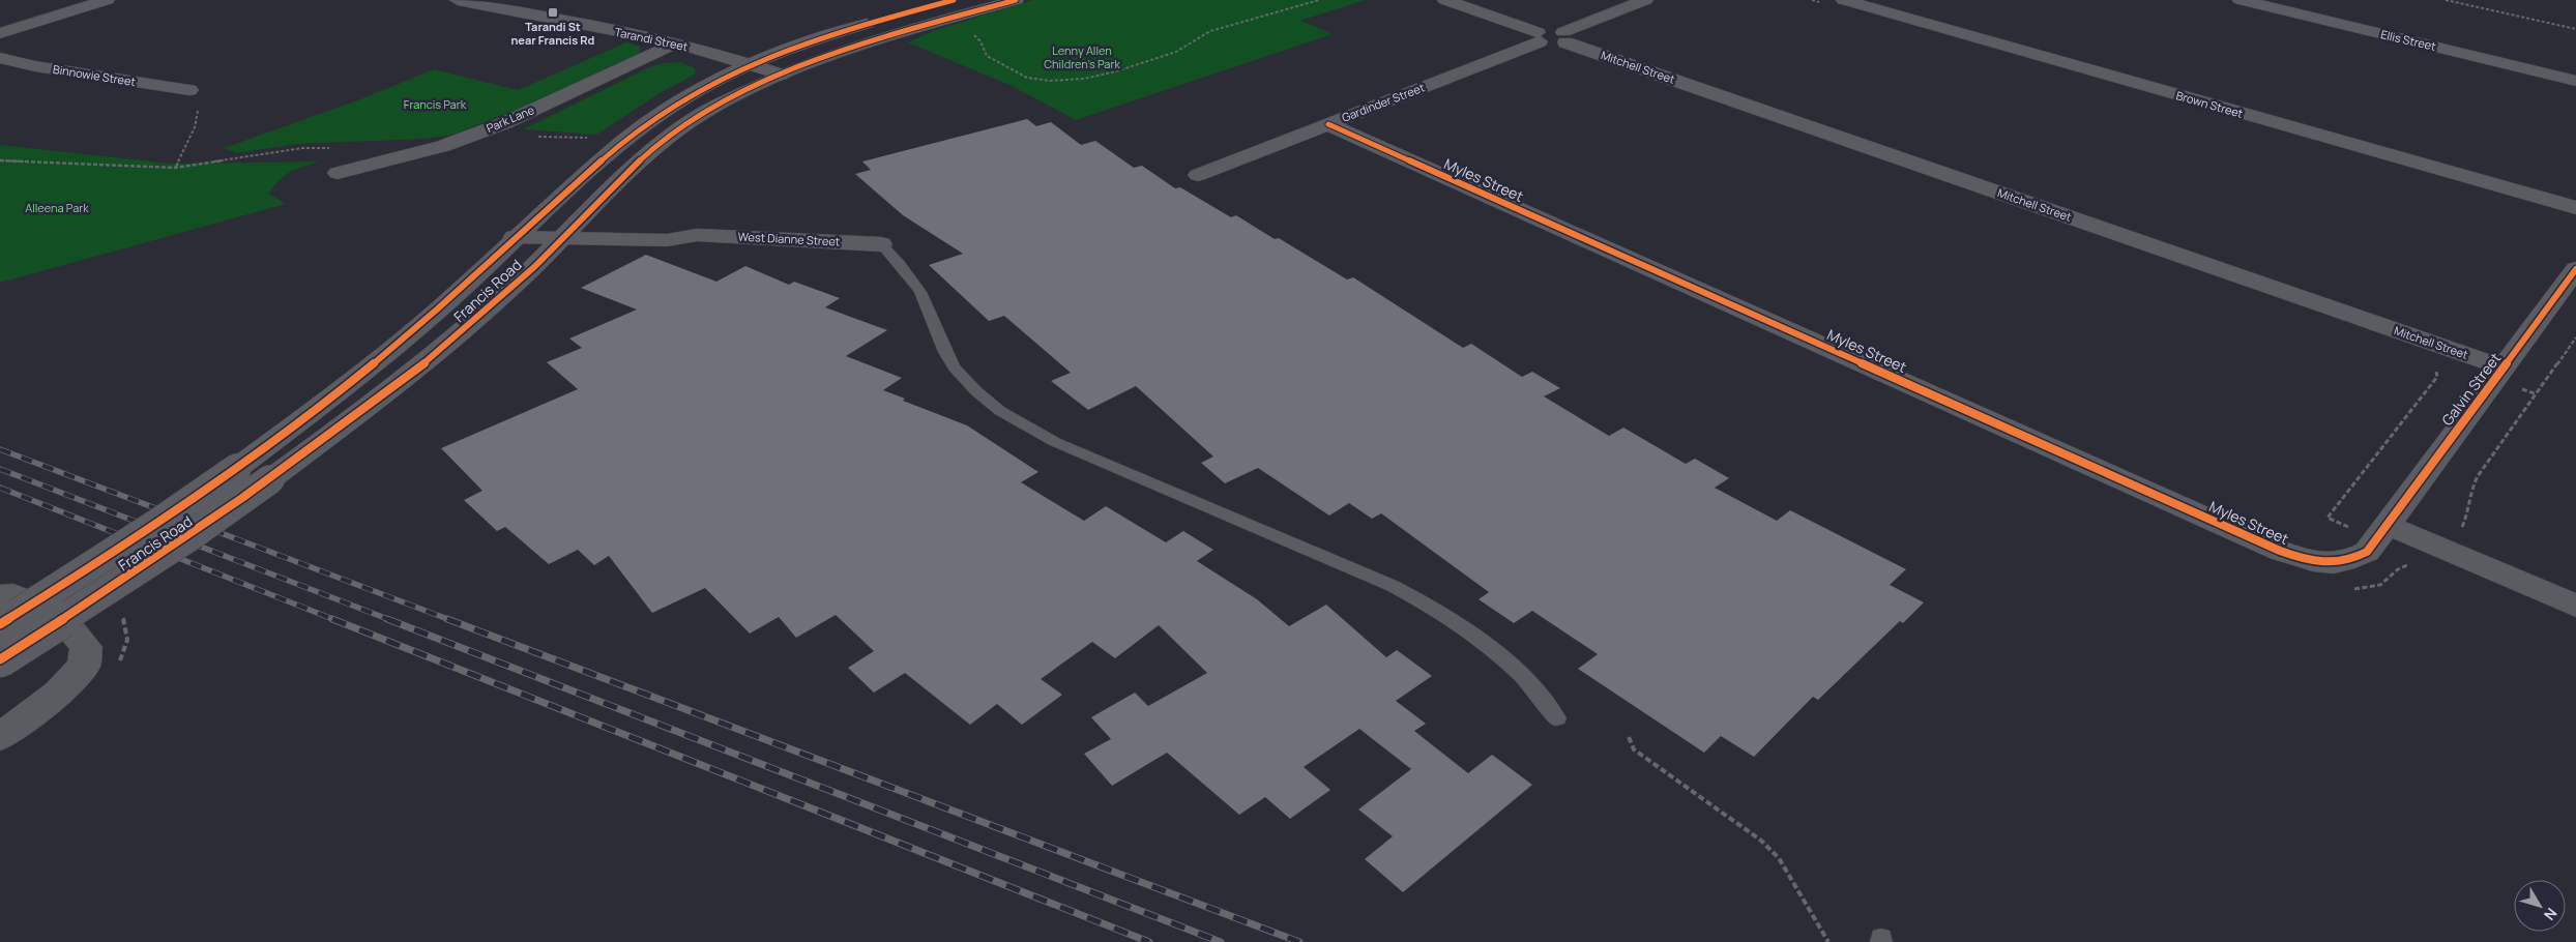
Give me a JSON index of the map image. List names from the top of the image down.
{
  "streets": {
    "street": [
      "Tarandi Street",
      "Ellis Street",
      "Mitchell Street",
      "Binnowie Street",
      "Gardinder Street",
      "Brown Street",
      "Park Lane",
      "Myles Street",
      "West Dianne Street",
      "Francis Road",
      "Galvin Street"
    ]
  },
  "crossings": [
    ["Tarandi Street", "Park Lane"],
    ["Tarandi Street", "Francis Road"],
    ["Mitchell Street", "Galvin Street"],
    ["Gardinder Street", "Myles Street"],
    ["Myles Street", "Galvin Street"],
    ["West Dianne Street", "Francis Road"]
  ],
  "parks": ["Lenny Allen Children's Park", "Francis Park", "Alleena Park"],
  "places": {
    "transit": ["Tarandi St near Francis Rd"]
  },
  "north": "bottom right"
}
